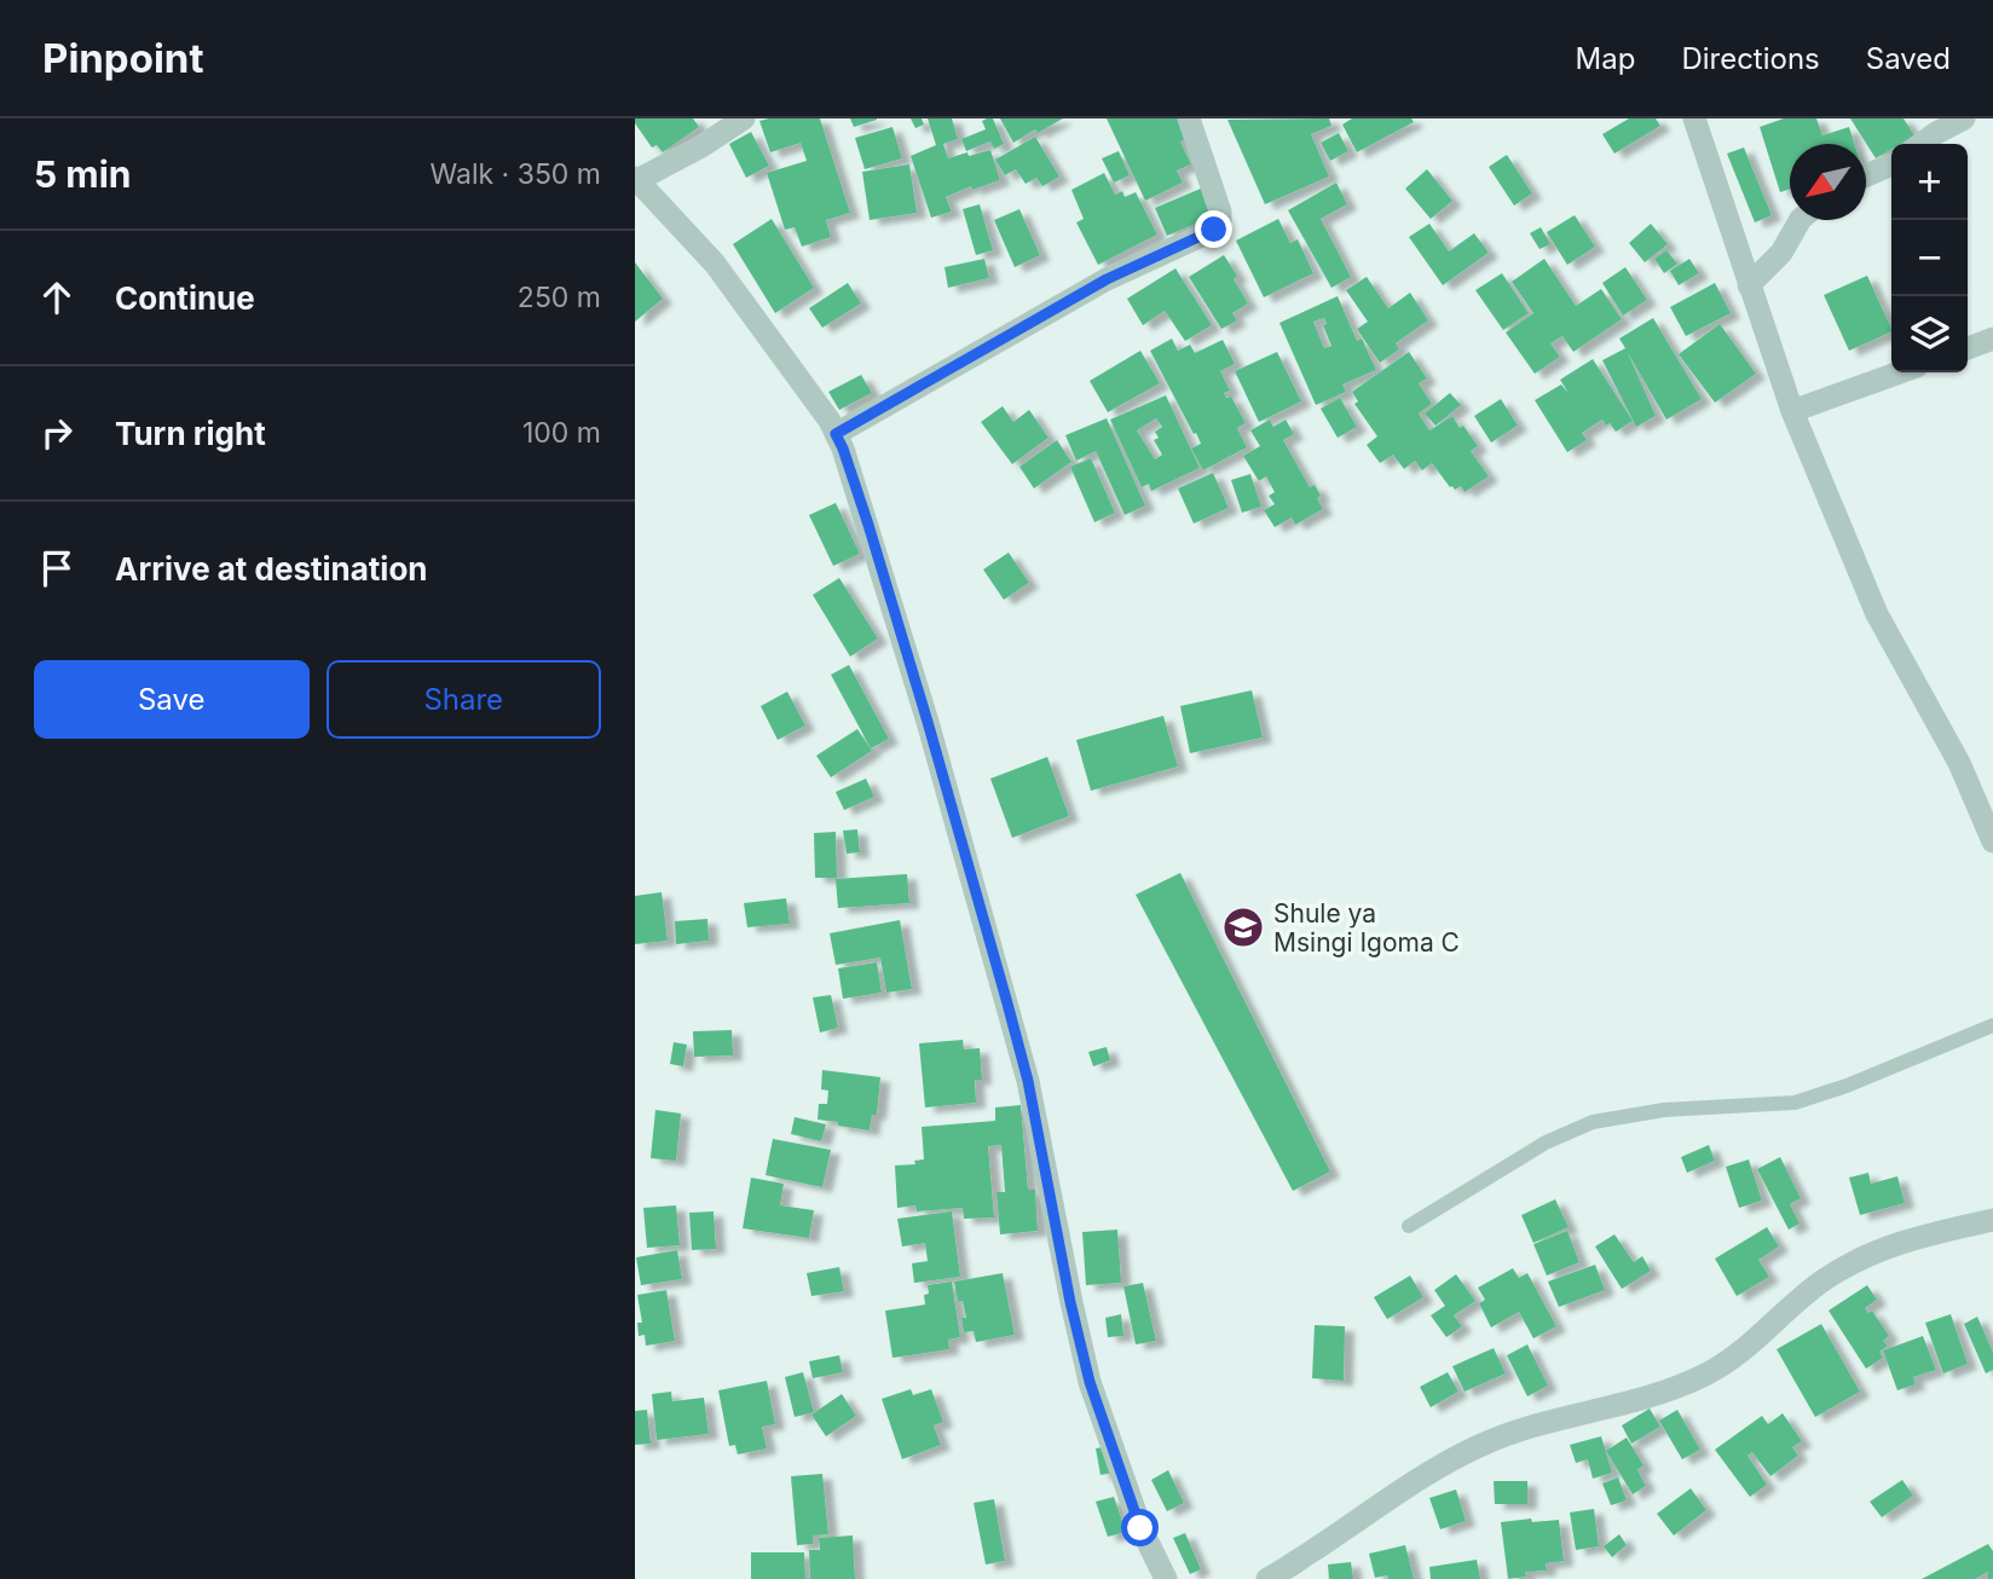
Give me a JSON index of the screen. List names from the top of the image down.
{
  "places": {
    "school or university": ["Shule ya Msingi Igoma C"]
  },
  "north": "bottom left",
  "page": {
    "header": "Pinpoint",
    "nav": ["Map", "Directions", "Saved"],
    "heading": ["5 min", "Walk · 350 m"],
    "map_buttons": ["+", "−"],
    "list": [
      ["Continue", "250 m"],
      ["Turn right", "100 m"],
      "Arrive at destination"
    ],
    "buttons": ["Save", "Share"]
  }
}
